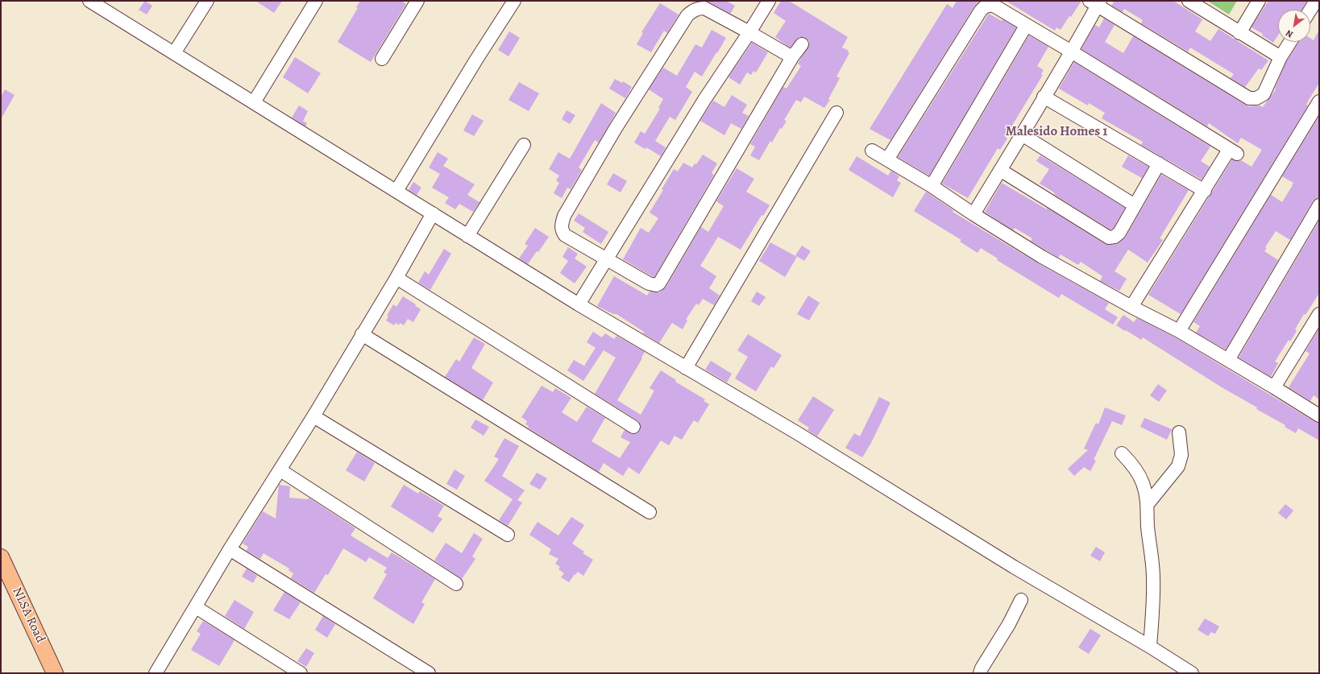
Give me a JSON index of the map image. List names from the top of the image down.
{
  "streets": {
    "main road": ["NLSA Road"]
  },
  "districts": ["Malesido Homes 1"],
  "north": "bottom left"
}
